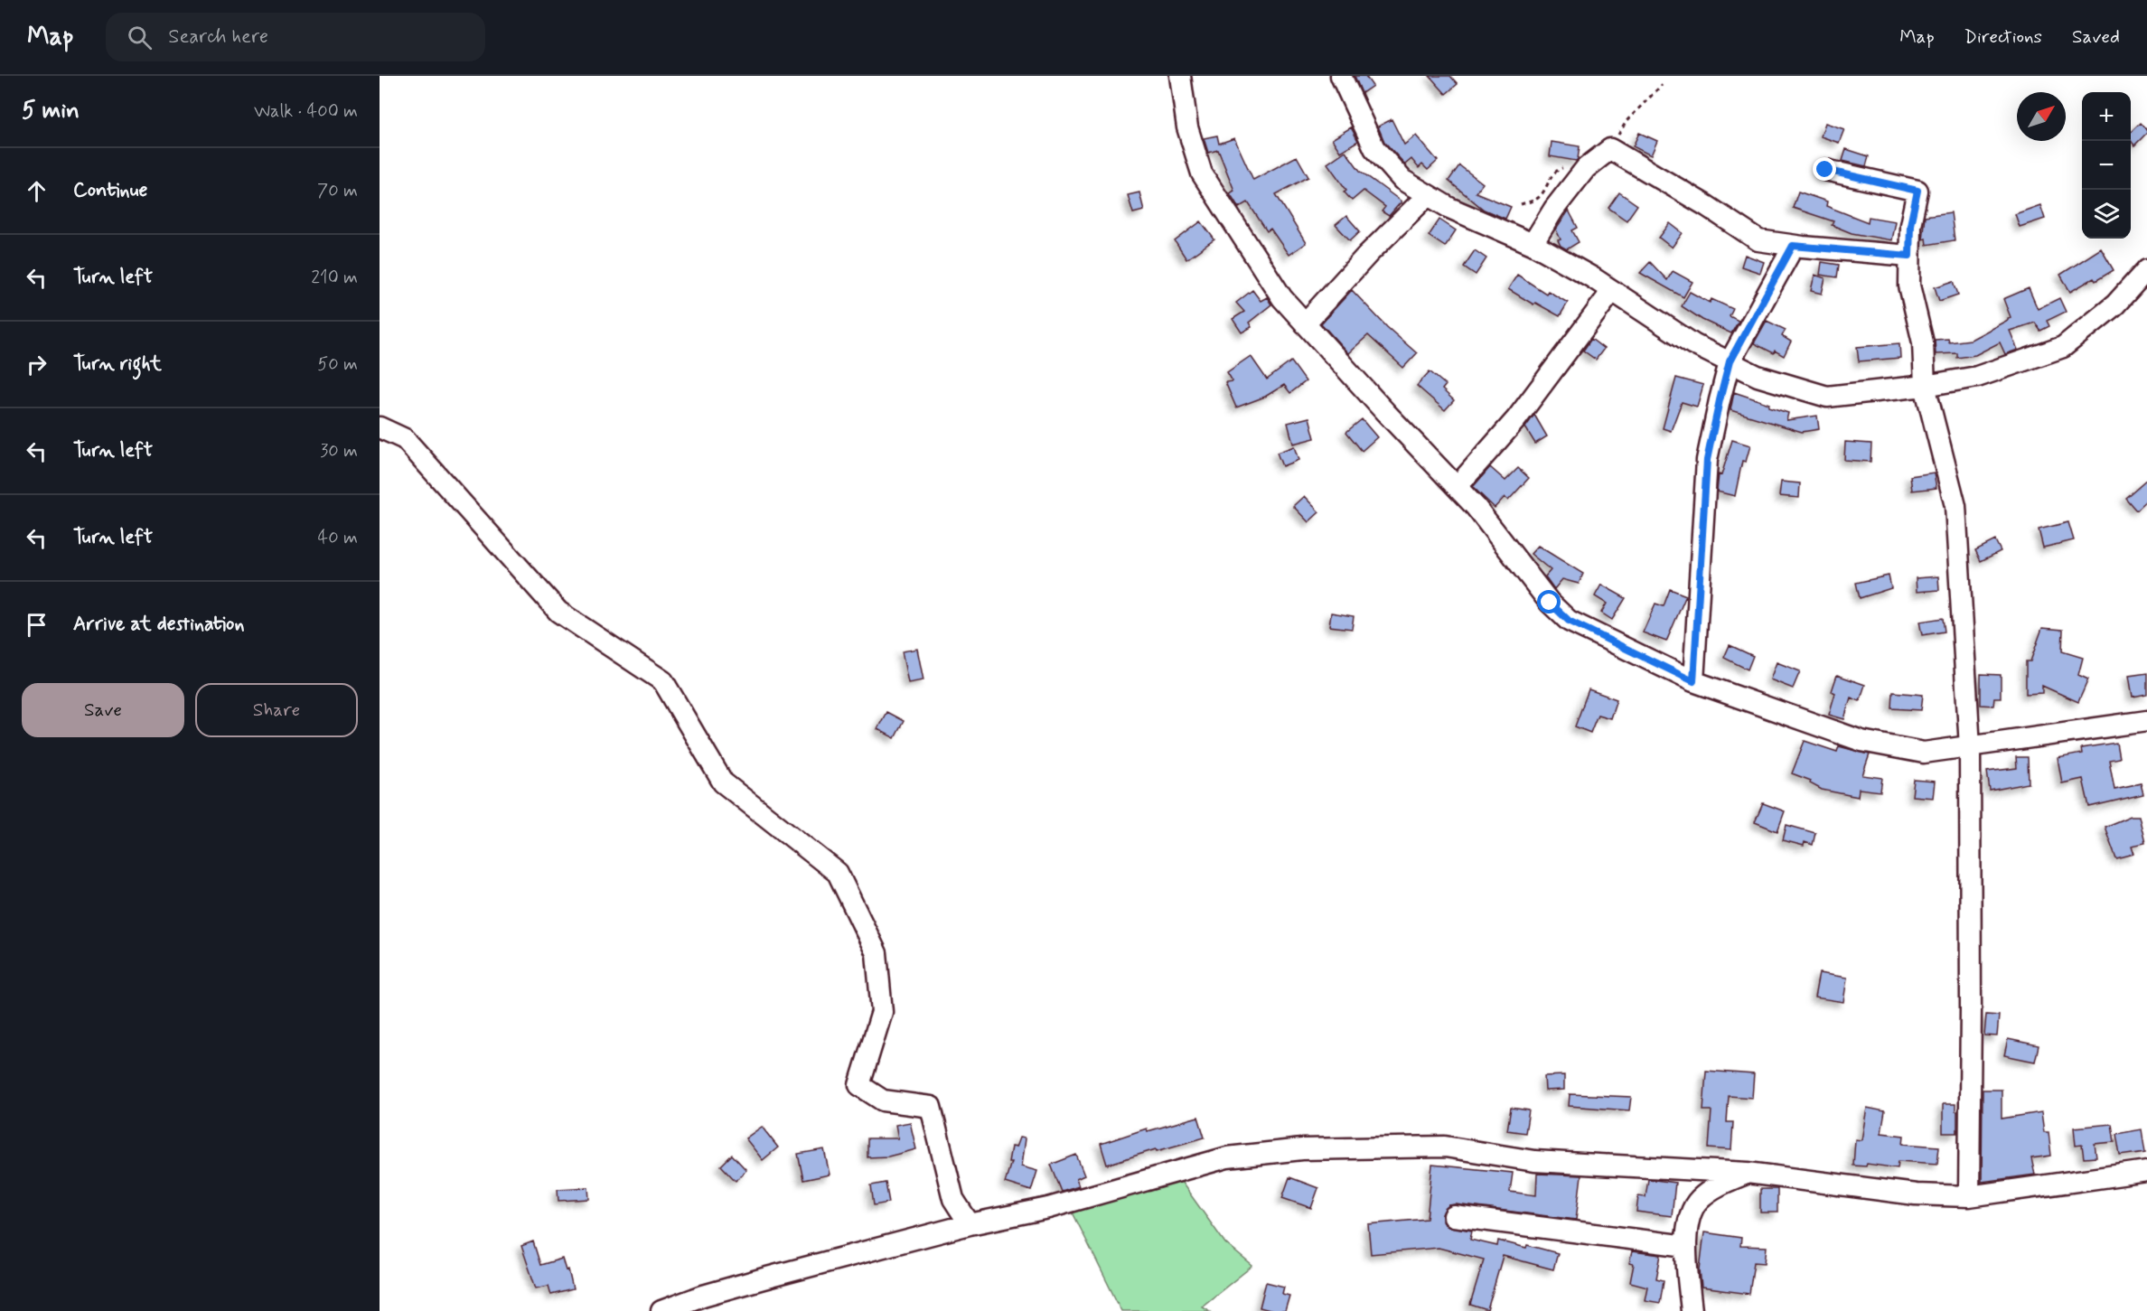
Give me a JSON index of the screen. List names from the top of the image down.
{
  "north": "top right",
  "page": {
    "header": "Map",
    "search": "Search here",
    "nav": ["Map", "Directions", "Saved"],
    "heading": ["5 min", "Walk · 400 m"],
    "map_buttons": ["+", "−"],
    "list": [
      ["Continue", "70 m"],
      ["Turn left", "210 m"],
      ["Turn right", "50 m"],
      ["Turn left", "30 m"],
      ["Turn left", "40 m"],
      "Arrive at destination"
    ],
    "buttons": ["Save", "Share"]
  }
}
